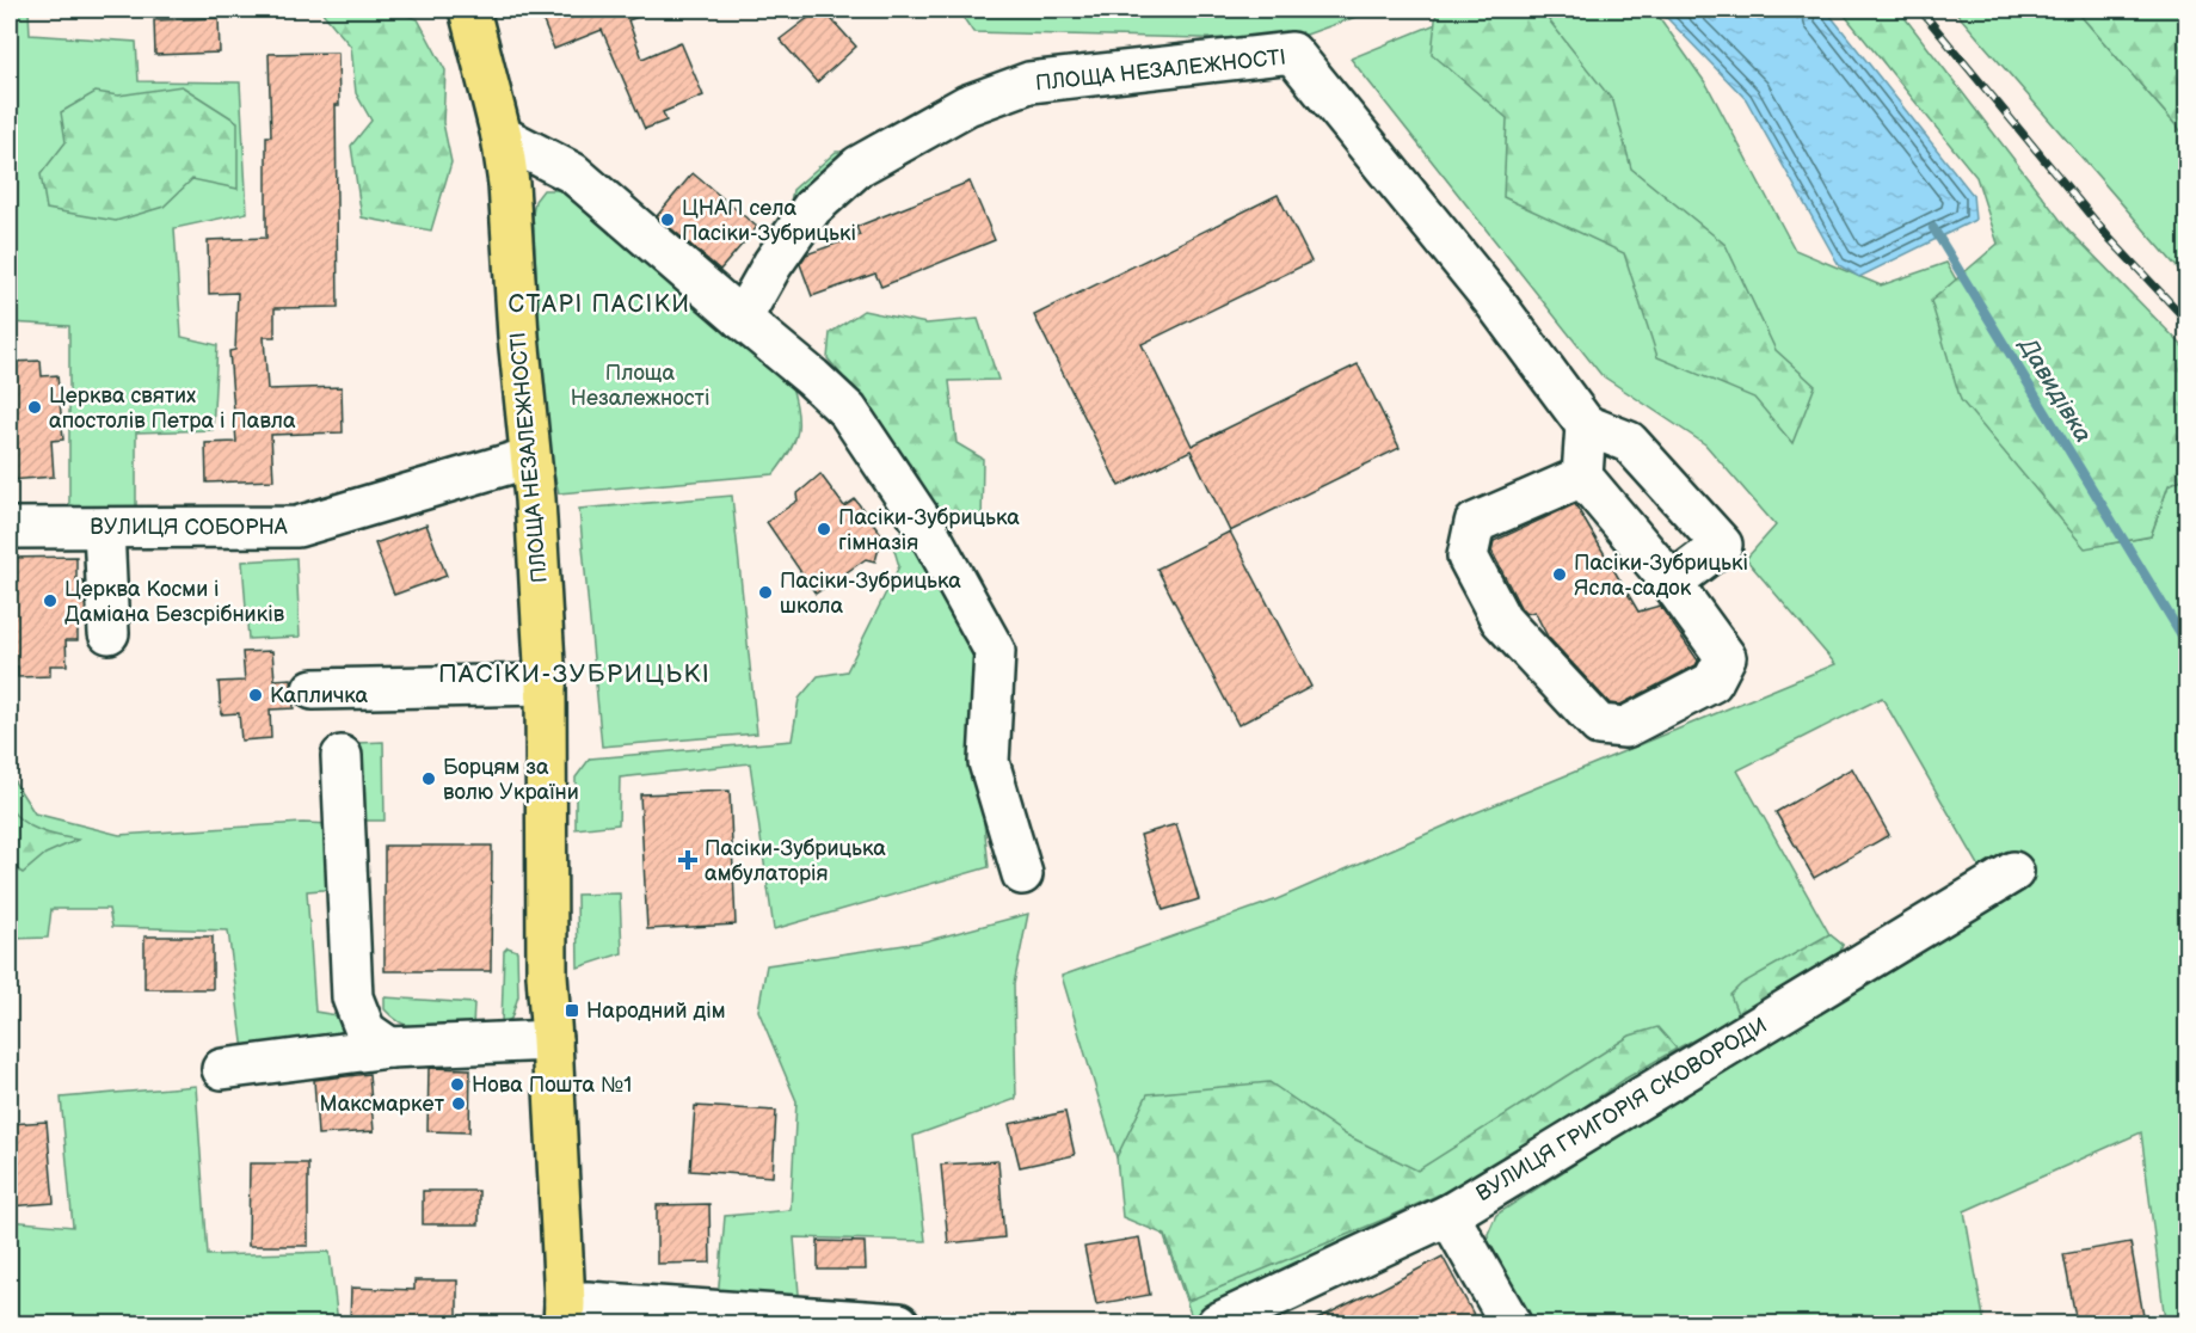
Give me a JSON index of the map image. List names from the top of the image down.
{
  "streets": {
    "main road": ["ПЛОЩА НЕЗАЛЕЖНОСТІ"],
    "street": ["ВУЛИЦЯ СОБОРНА", "ВУЛИЦЯ ГРИГОРІЯ СКОВОРОДИ"]
  },
  "crossings": [
    ["ПЛОЩА НЕЗАЛЕЖНОСТІ", "ВУЛИЦЯ СОБОРНА"]
  ],
  "districts": ["СТАРІ ПАСІКИ", "ПАСІКИ-ЗУБРИЦЬКІ"],
  "water": ["Давидівка"],
  "parks": ["Площа Незалежності"],
  "places": {
    "other": [
      "ЦНАП села Пасіки-Зубрицькі",
      "Церква святих апостолів Петра і Павла",
      "Пасіки-Зубрицька гімназія",
      "Пасіки-Зубрицькі Ясла-садок",
      "Пасіки-Зубрицька школа",
      "Церква Косми і Даміана Безсрібників",
      "Капличка",
      "Борцям за волю України",
      "Нова Пошта №1",
      "Максмаркет"
    ],
    "health": ["Пасіки-Зубрицька амбулаторія"],
    "transit": ["Народний дім"]
  }
}
